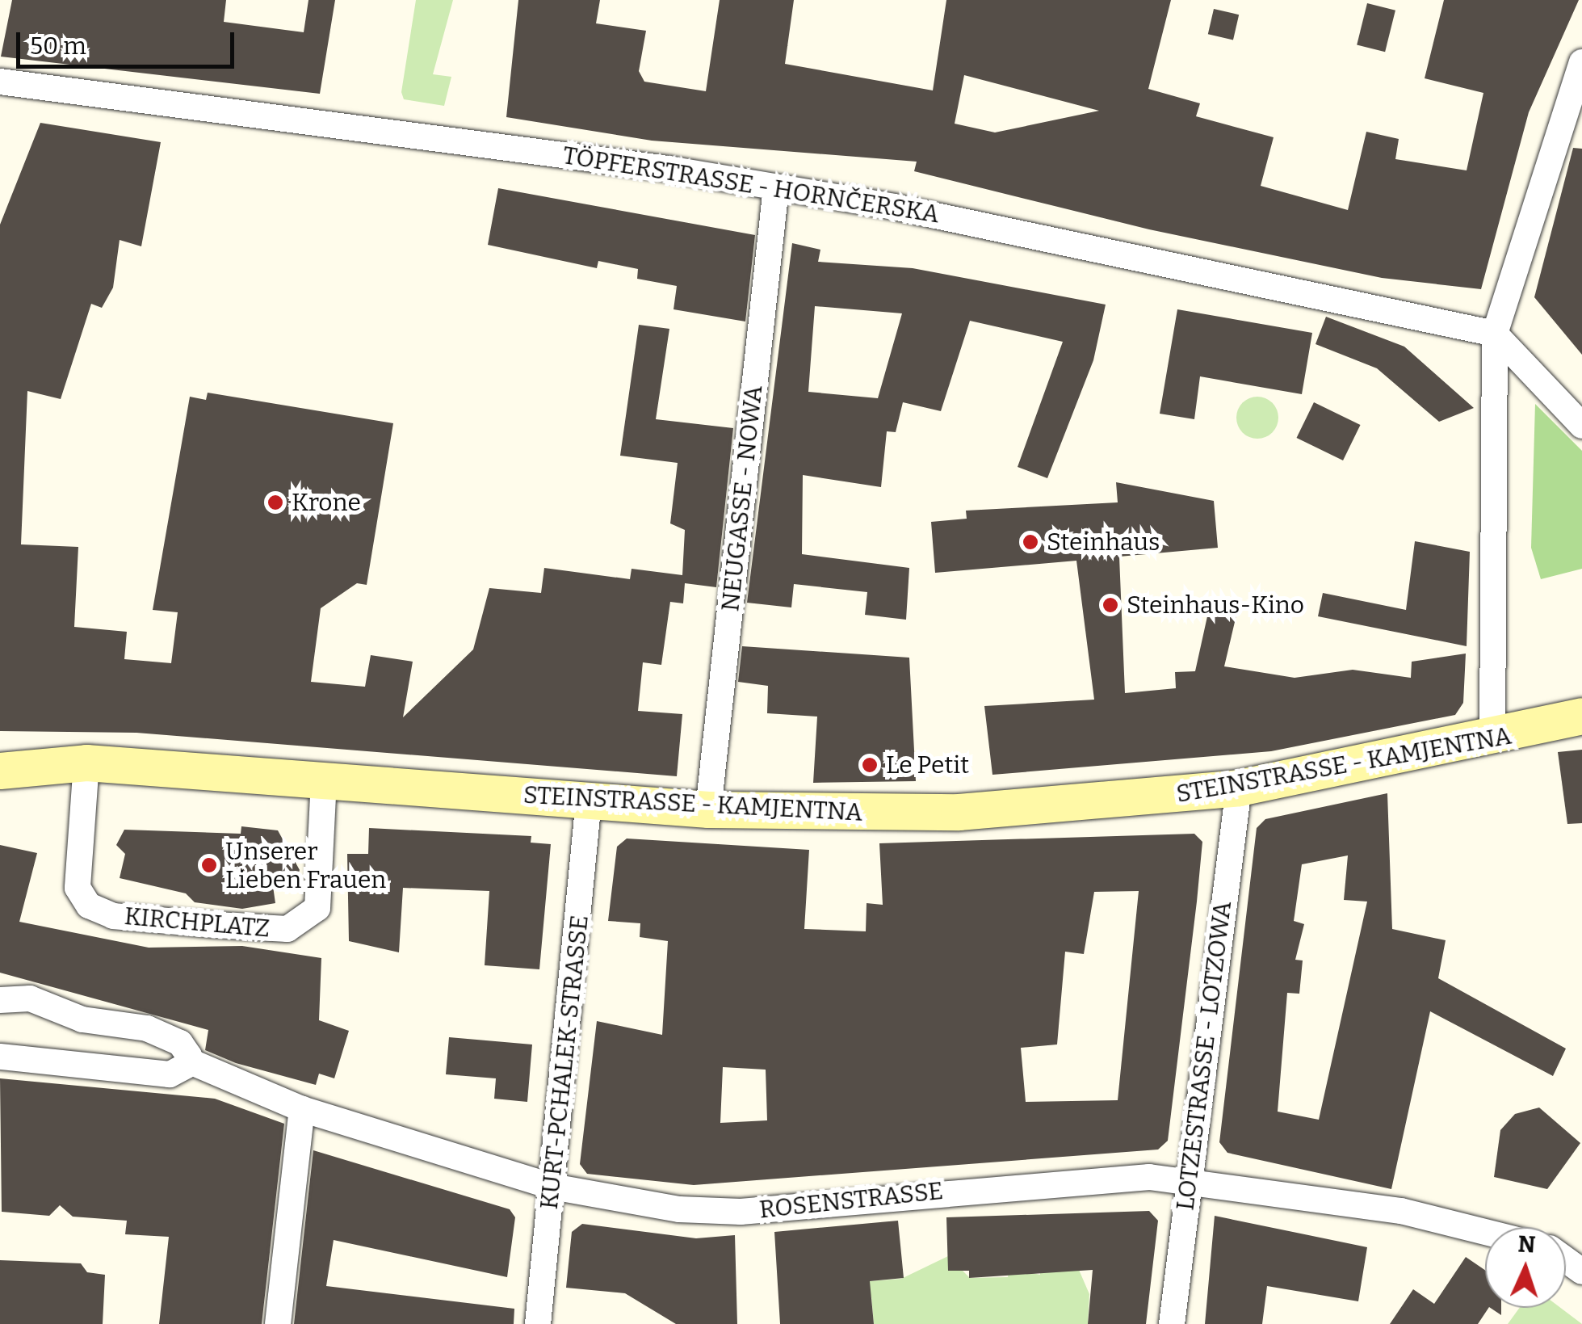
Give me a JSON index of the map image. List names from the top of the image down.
{
  "streets": {
    "main road": ["STEINSTRASSE - KAMJENTNA"],
    "street": [
      "TÖPFERSTRASSE - HORNČERSKA",
      "NEUGASSE - NOWA",
      "KIRCHPLATZ",
      "LOTZESTRASSE - LOTZOWA",
      "KURT-PCHALEK-STRASSE",
      "ROSENSTRASSE"
    ]
  },
  "crossings": [
    ["TÖPFERSTRASSE - HORNČERSKA", "NEUGASSE - NOWA"],
    ["NEUGASSE - NOWA", "STEINSTRASSE - KAMJENTNA"],
    ["STEINSTRASSE - KAMJENTNA", "KIRCHPLATZ"],
    ["STEINSTRASSE - KAMJENTNA", "LOTZESTRASSE - LOTZOWA"],
    ["STEINSTRASSE - KAMJENTNA", "KURT-PCHALEK-STRASSE"],
    ["LOTZESTRASSE - LOTZOWA", "ROSENSTRASSE"],
    ["KURT-PCHALEK-STRASSE", "ROSENSTRASSE"]
  ],
  "places": [
    "Krone",
    "Steinhaus",
    "Steinhaus-Kino",
    "Le Petit",
    "Unserer Lieben Frauen"
  ],
  "scale_bar": "50 m",
  "north": "top"
}
